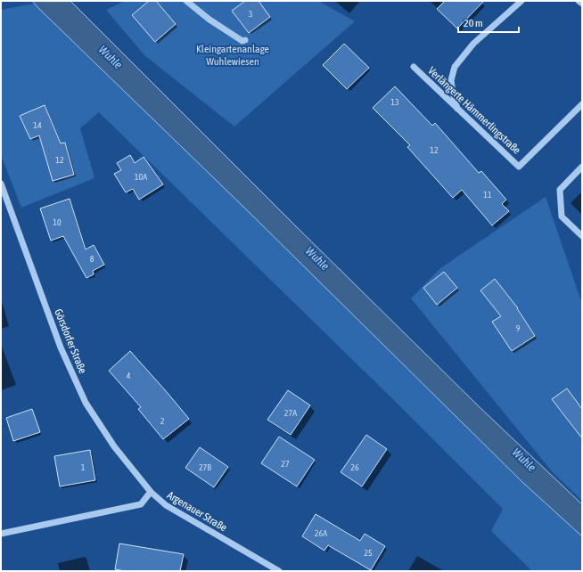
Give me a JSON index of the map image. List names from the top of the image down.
{
  "streets": {
    "street": ["Verlängerte Hämmerlingstraße", "Görsdorfer Straße", "Argenauer Straße"]
  },
  "crossings": [
    ["Görsdorfer Straße", "Argenauer Straße"]
  ],
  "water": ["Wuhle"],
  "parks": ["Kleingartenanlage Wuhlewiesen"],
  "house_numbers": [
    "3",
    "13",
    "14",
    "12",
    "12",
    "10A",
    "11",
    "10",
    "8",
    "9",
    "4",
    "27A",
    "2",
    "27",
    "1",
    "27B",
    "26",
    "26A",
    "25"
  ],
  "scale_bar": "20 m"
}
